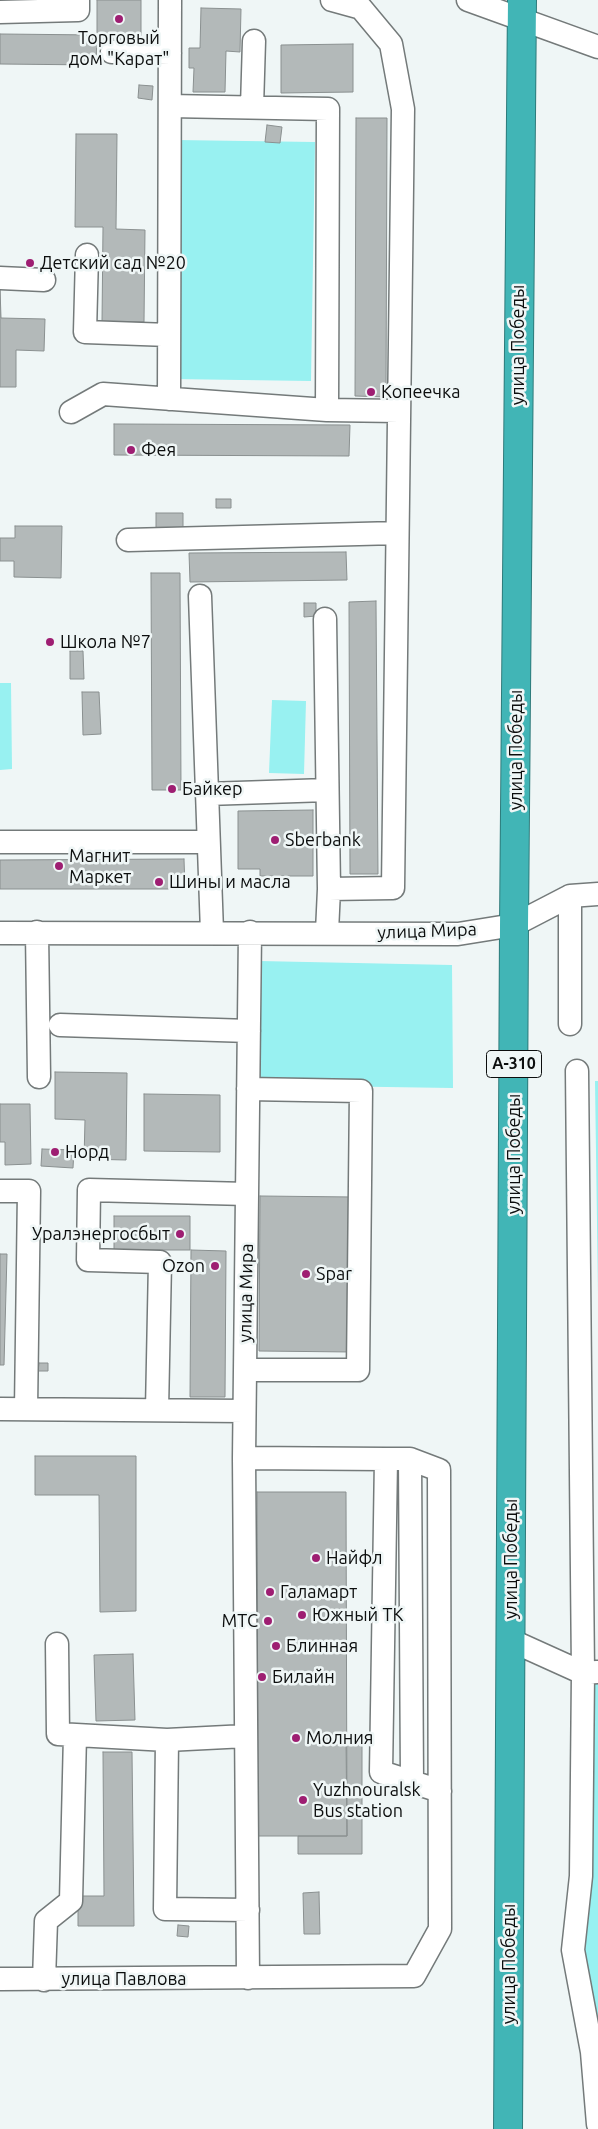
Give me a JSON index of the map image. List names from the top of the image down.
{
  "streets": {
    "highway": ["улица Победы", "А-310"],
    "street": ["улица Мира", "улица Павлова"]
  },
  "crossings": [
    ["улица Победы", "улица Мира"],
    ["улица Мира", "улица Павлова"]
  ],
  "places": [
    "Торговый дом \"Карат\"",
    "Детский сад №20",
    "Копеечка",
    "Фея",
    "Школа №7",
    "Байкер",
    "Sberbank",
    "Магнит Маркет",
    "Шины и масла",
    "Норд",
    "Уралэнергосбыт",
    "Ozon",
    "Spar",
    "Найфл",
    "Галамарт",
    "Южный ТК",
    "МТС",
    "Блинная",
    "Билайн",
    "Молния",
    "Yuzhnouralsk Bus station"
  ]
}
